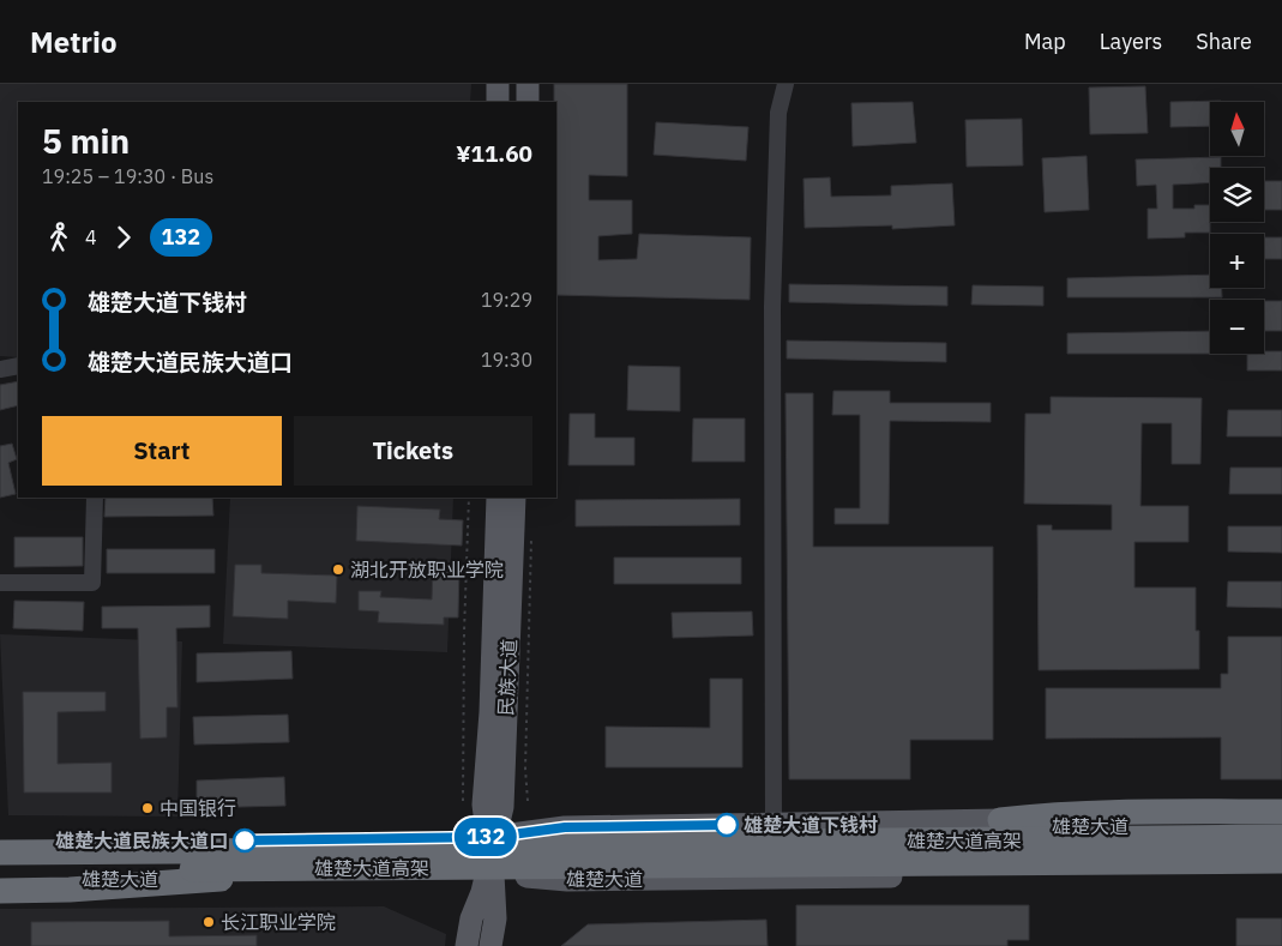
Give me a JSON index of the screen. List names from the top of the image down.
{
  "streets": {
    "highway": ["雄楚大道高架"],
    "main road": ["民族大道", "雄楚大道"]
  },
  "crossings": [
    ["民族大道", "雄楚大道"]
  ],
  "places": [
    "湖北开放职业学院",
    "中国银行",
    "雄楚大道下钱村",
    "雄楚大道民族大道口",
    "长江职业学院"
  ],
  "lines": ["bus line 132"],
  "north": "top",
  "page": {
    "header": "Metrio",
    "nav": ["Map", "Layers", "Share"],
    "on_map": "132",
    "map_buttons": ["+", "−"],
    "heading": ["5 min", "19:25 – 19:30 · Bus", "¥11.60"],
    "legs": ["4", "132"],
    "list": [
      {
        "name": "雄楚大道下钱村",
        "value": "19:29"
      },
      {
        "name": "雄楚大道民族大道口",
        "value": "19:30"
      }
    ],
    "buttons": ["Start", "Tickets"]
  }
}
